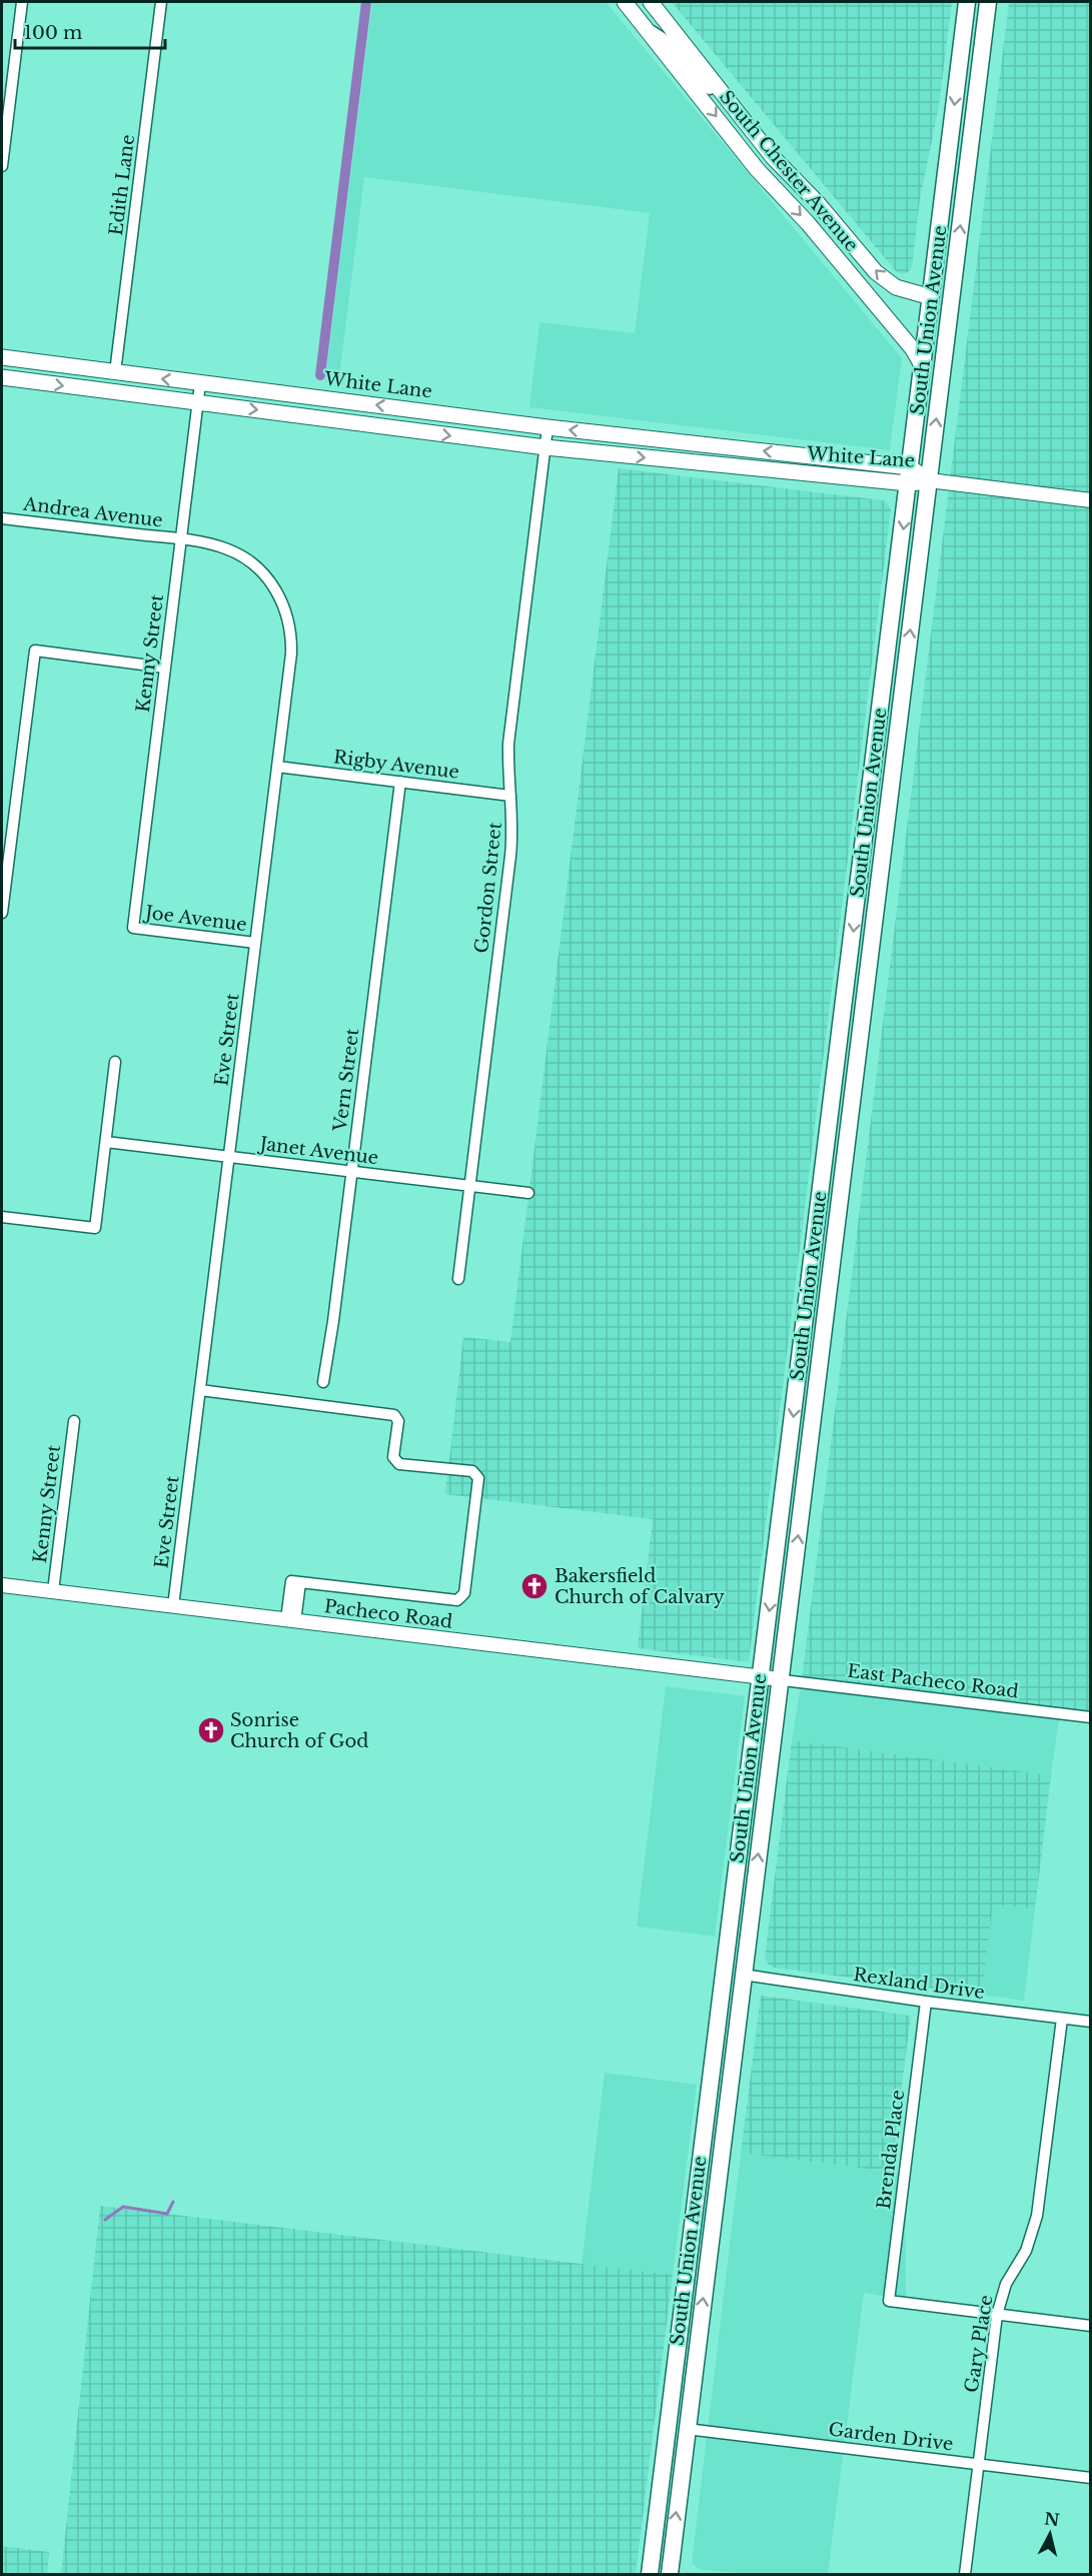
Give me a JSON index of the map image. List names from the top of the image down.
{
  "streets": {
    "main road": ["South Chester Avenue", "South Union Avenue", "White Lane"],
    "street": [
      "Edith Lane",
      "Andrea Avenue",
      "Kenny Street",
      "Rigby Avenue",
      "Gordon Street",
      "Joe Avenue",
      "Eve Street",
      "Vern Street",
      "Janet Avenue",
      "Pacheco Road",
      "East Pacheco Road",
      "Rexland Drive",
      "Brenda Place",
      "Gary Place",
      "Garden Drive"
    ]
  },
  "crossings": [
    ["South Chester Avenue", "South Union Avenue"],
    ["Edith Lane", "White Lane"],
    ["South Union Avenue", "White Lane"],
    ["South Union Avenue", "Pacheco Road"],
    ["South Union Avenue", "East Pacheco Road"],
    ["South Union Avenue", "Rexland Drive"],
    ["South Union Avenue", "Garden Drive"],
    ["White Lane", "Kenny Street"],
    ["White Lane", "Gordon Street"],
    ["Andrea Avenue", "Kenny Street"],
    ["Andrea Avenue", "Eve Street"],
    ["Kenny Street", "Joe Avenue"],
    ["Kenny Street", "Eve Street"],
    ["Kenny Street", "Pacheco Road"],
    ["Rigby Avenue", "Gordon Street"],
    ["Rigby Avenue", "Eve Street"],
    ["Rigby Avenue", "Vern Street"],
    ["Gordon Street", "Janet Avenue"],
    ["Joe Avenue", "Eve Street"],
    ["Eve Street", "Janet Avenue"],
    ["Eve Street", "Pacheco Road"],
    ["Vern Street", "Janet Avenue"],
    ["Pacheco Road", "East Pacheco Road"],
    ["Rexland Drive", "Brenda Place"],
    ["Rexland Drive", "Gary Place"],
    ["Brenda Place", "Gary Place"],
    ["Gary Place", "Garden Drive"]
  ],
  "places": {
    "church": ["Bakersfield Church of Calvary", "Sonrise Church of God"]
  },
  "scale_bar": "100 m",
  "north": "top"
}
